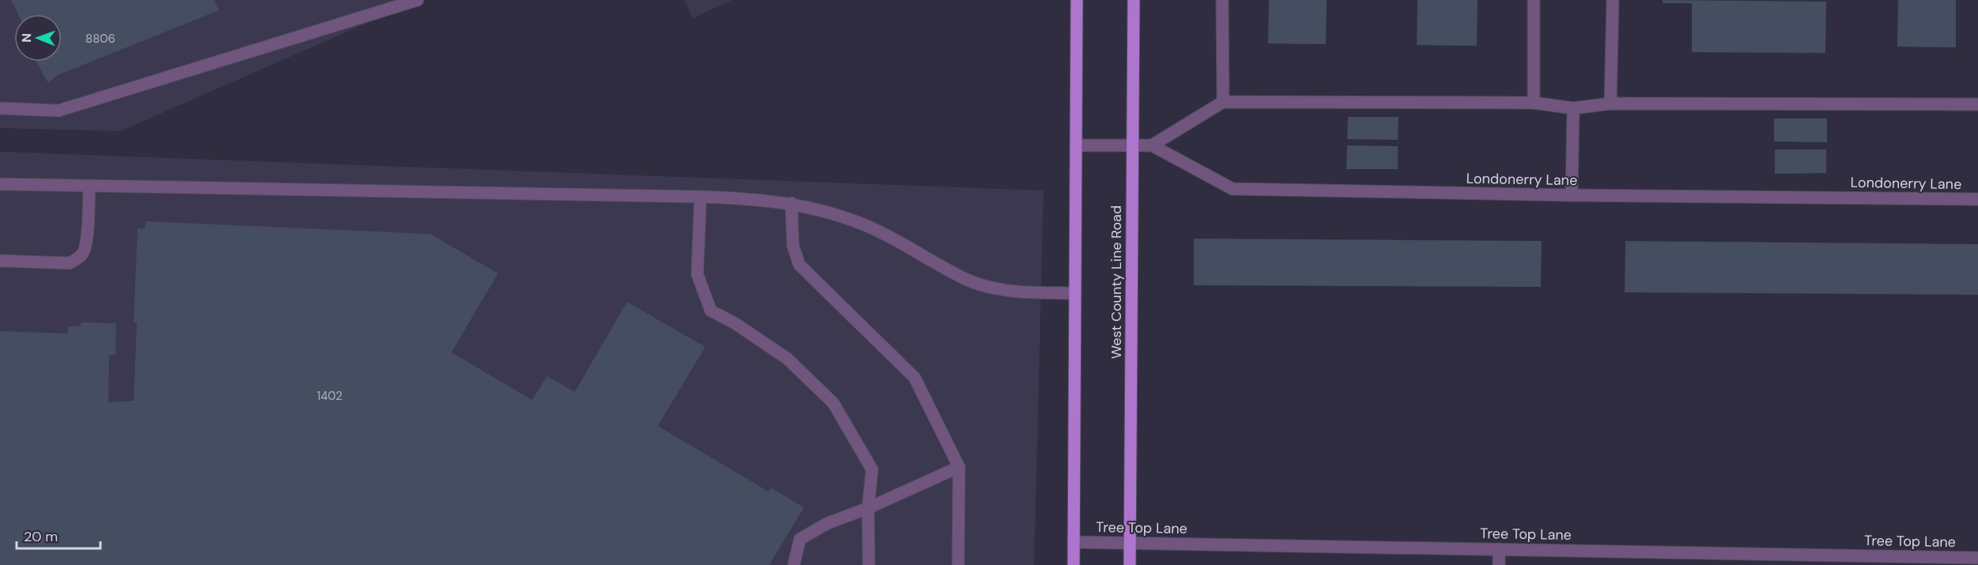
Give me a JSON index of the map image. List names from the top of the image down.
{
  "streets": {
    "main road": ["West County Line Road"],
    "street": ["Londonerry Lane", "Tree Top Lane"]
  },
  "crossings": [
    ["Londonerry Lane", "West County Line Road"],
    ["West County Line Road", "Tree Top Lane"]
  ],
  "house_numbers": ["8806", "1402"],
  "scale_bar": "20 m",
  "north": "left"
}
